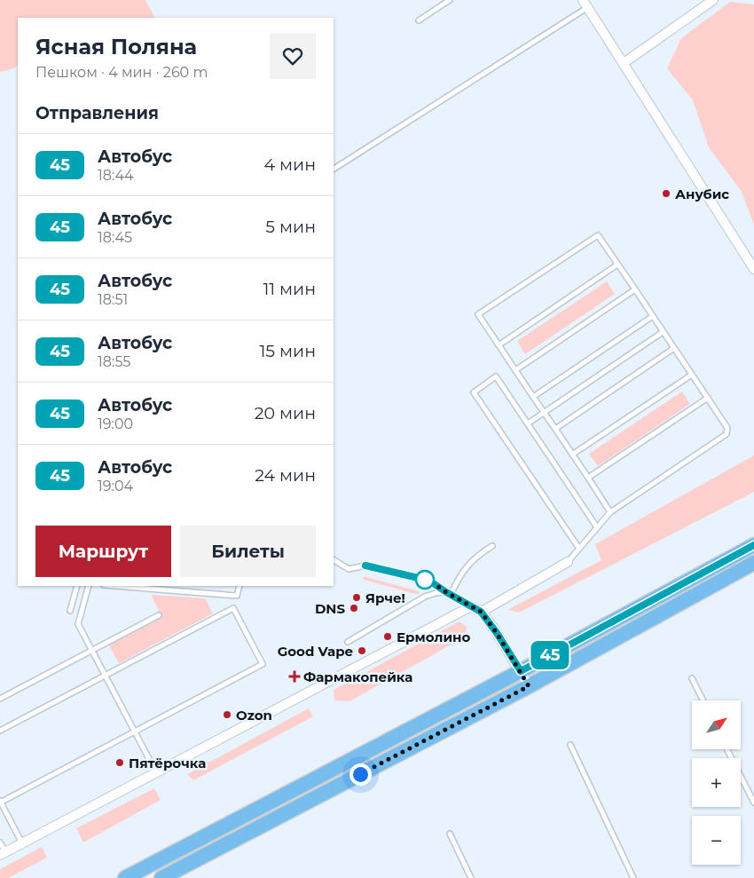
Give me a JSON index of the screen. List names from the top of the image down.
{
  "places": {
    "other": [
      "Анубис",
      "Ярче!",
      "DNS",
      "Ермолино",
      "Good Vape",
      "Ozon",
      "Пятёрочка"
    ],
    "health": ["Фармакопейка"]
  },
  "lines": ["bus line 45"],
  "north": "top right",
  "page": {
    "on_map": "45",
    "heading": [
      ["Ясная Поляна", "Пешком · 4 мин · 260 m"],
      "Отправления"
    ],
    "list": [
      {
        "mark": "45",
        "name": "Автобус",
        "note": "18:44",
        "value": "4 мин"
      },
      {
        "mark": "45",
        "name": "Автобус",
        "note": "18:45",
        "value": "5 мин"
      },
      {
        "mark": "45",
        "name": "Автобус",
        "note": "18:51",
        "value": "11 мин"
      },
      {
        "mark": "45",
        "name": "Автобус",
        "note": "18:55",
        "value": "15 мин"
      },
      {
        "mark": "45",
        "name": "Автобус",
        "note": "19:00",
        "value": "20 мин"
      },
      {
        "mark": "45",
        "name": "Автобус",
        "note": "19:04",
        "value": "24 мин"
      }
    ],
    "buttons": ["Маршрут", "Билеты"],
    "map_buttons": ["+", "−"]
  }
}
